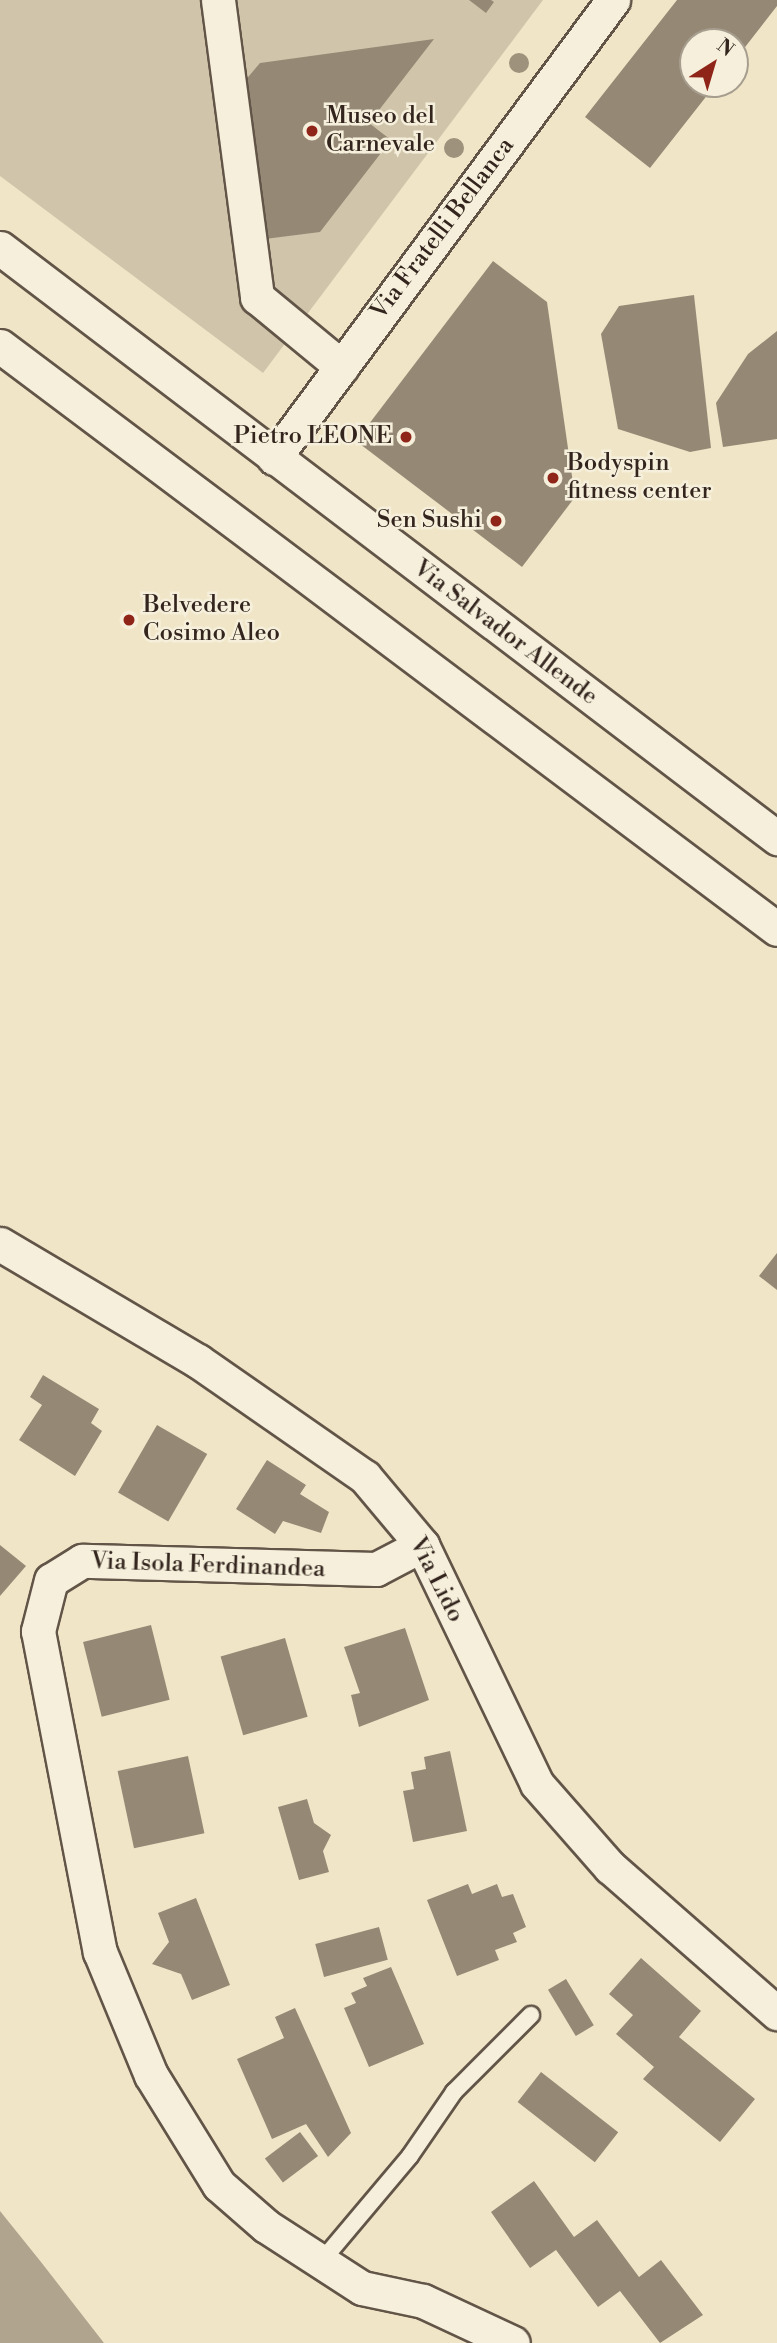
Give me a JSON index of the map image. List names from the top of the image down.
{
  "streets": {
    "street": [
      "Via Fratelli Bellanca",
      "Via Salvador Allende",
      "Via Isola Ferdinandea",
      "Via Lido"
    ]
  },
  "crossings": [
    ["Via Fratelli Bellanca", "Via Salvador Allende"],
    ["Via Isola Ferdinandea", "Via Lido"]
  ],
  "places": [
    "Museo del Carnevale",
    "Pietro LEONE",
    "Bodyspin fitness center",
    "Sen Sushi",
    "Belvedere Cosimo Aleo"
  ],
  "north": "top right"
}
